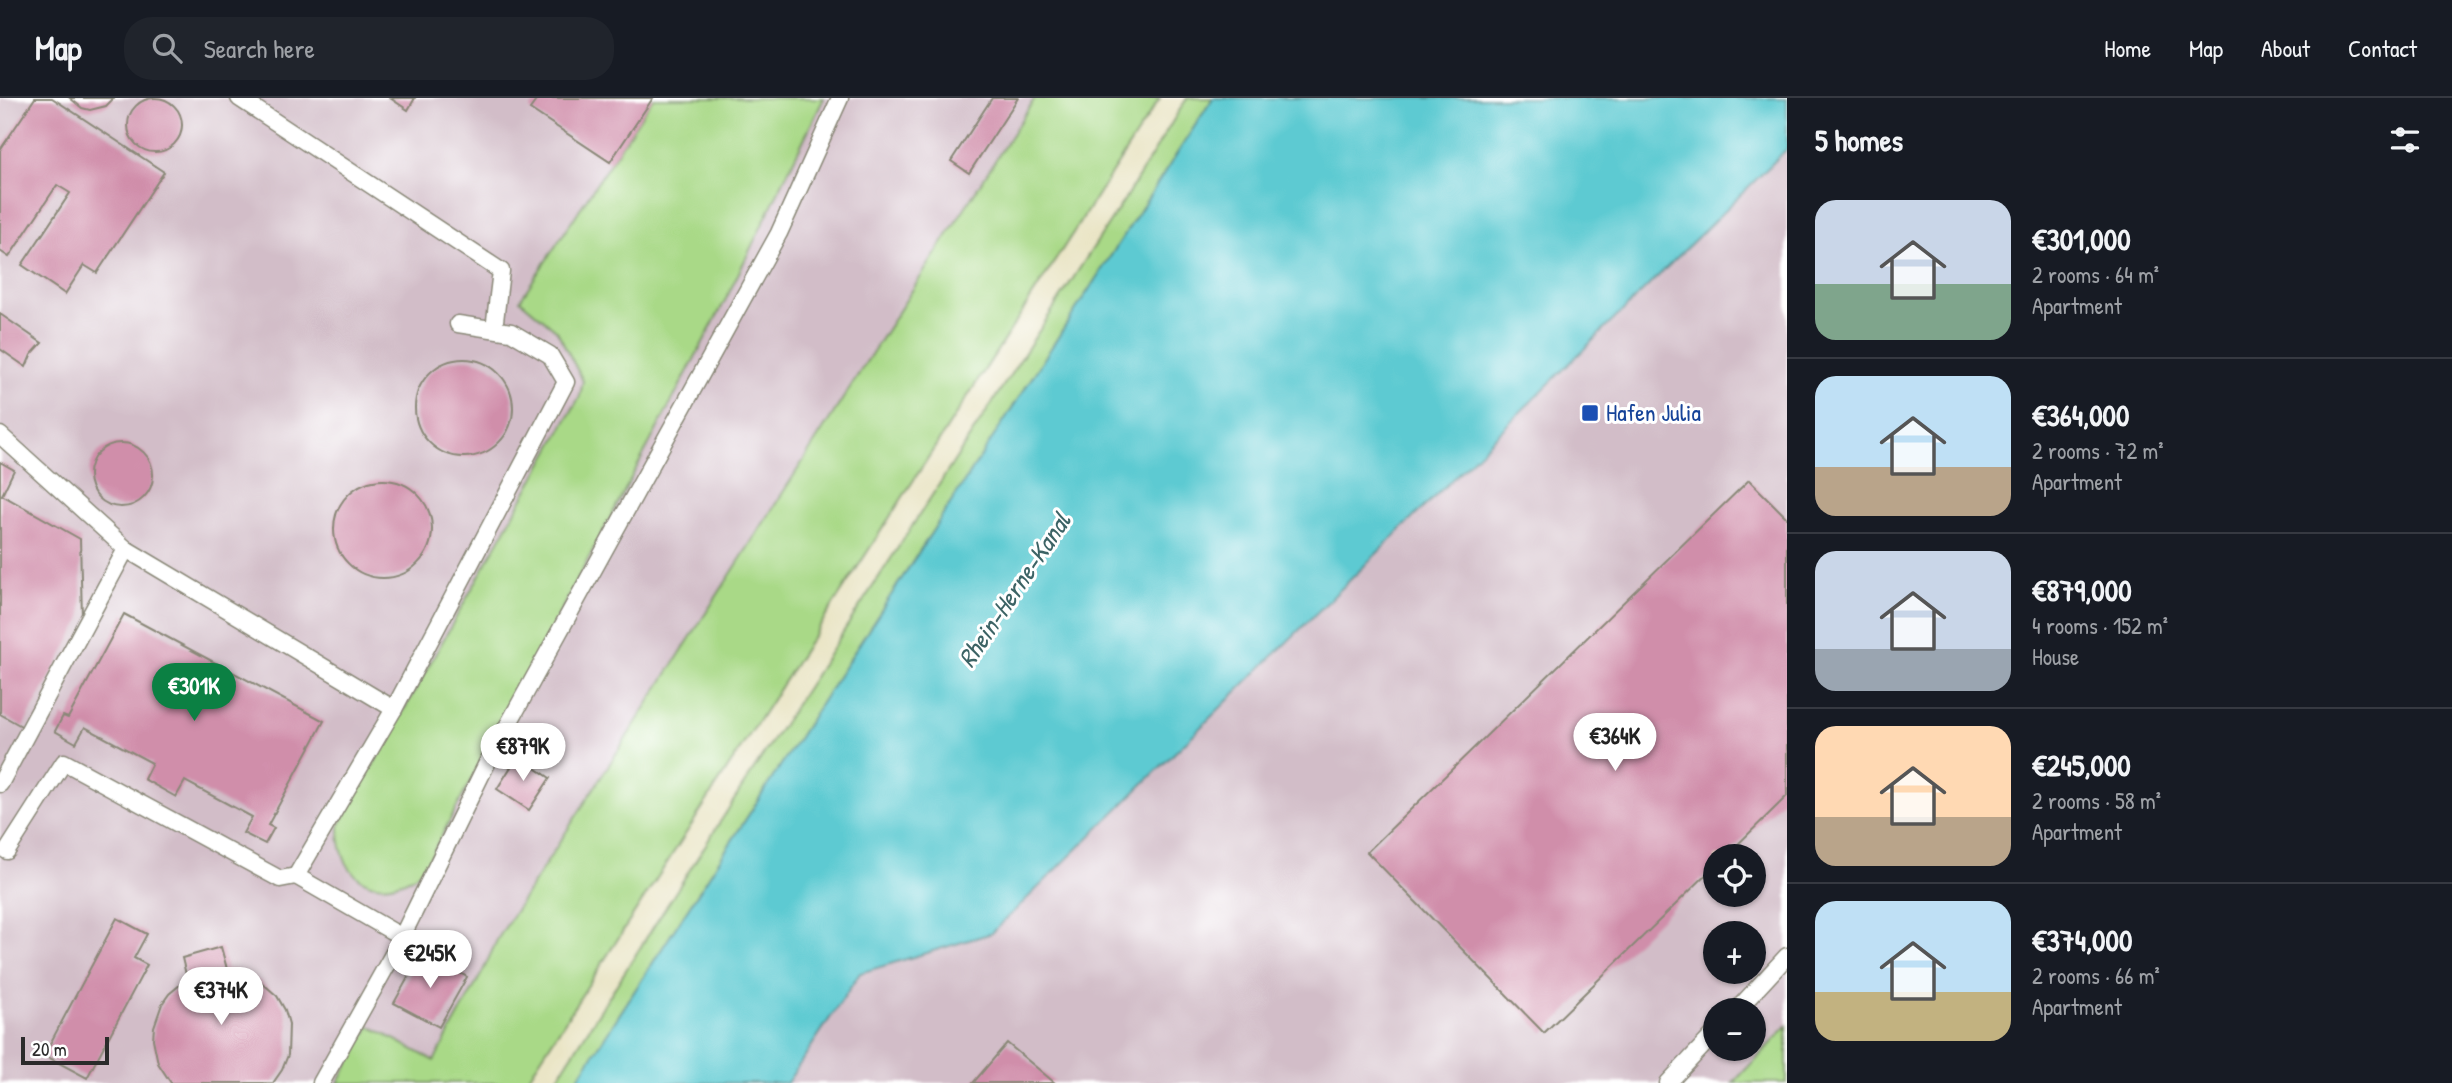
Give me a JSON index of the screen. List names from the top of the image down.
{
  "water": ["Rhein-Herne-Kanal"],
  "places": {
    "transit": ["Hafen Julia"]
  },
  "scale_bar": "20 m",
  "page": {
    "header": "Map",
    "search": "Search here",
    "nav": [
      "Home",
      "Map",
      "About",
      "Contact"
    ],
    "heading": "5 homes",
    "list": [
      {
        "name": "€301,000",
        "note": "2 rooms · 64 m² · Apartment"
      },
      {
        "name": "€364,000",
        "note": "2 rooms · 72 m² · Apartment"
      },
      {
        "name": "€879,000",
        "note": "4 rooms · 152 m² · House"
      },
      {
        "name": "€245,000",
        "note": "2 rooms · 58 m² · Apartment"
      },
      {
        "name": "€374,000",
        "note": "2 rooms · 66 m² · Apartment"
      }
    ],
    "price": [
      "€301K",
      "€364K",
      "€879K",
      "€245K",
      "€374K"
    ],
    "map_buttons": ["+", "−"],
    "scale": "20 m"
  }
}
